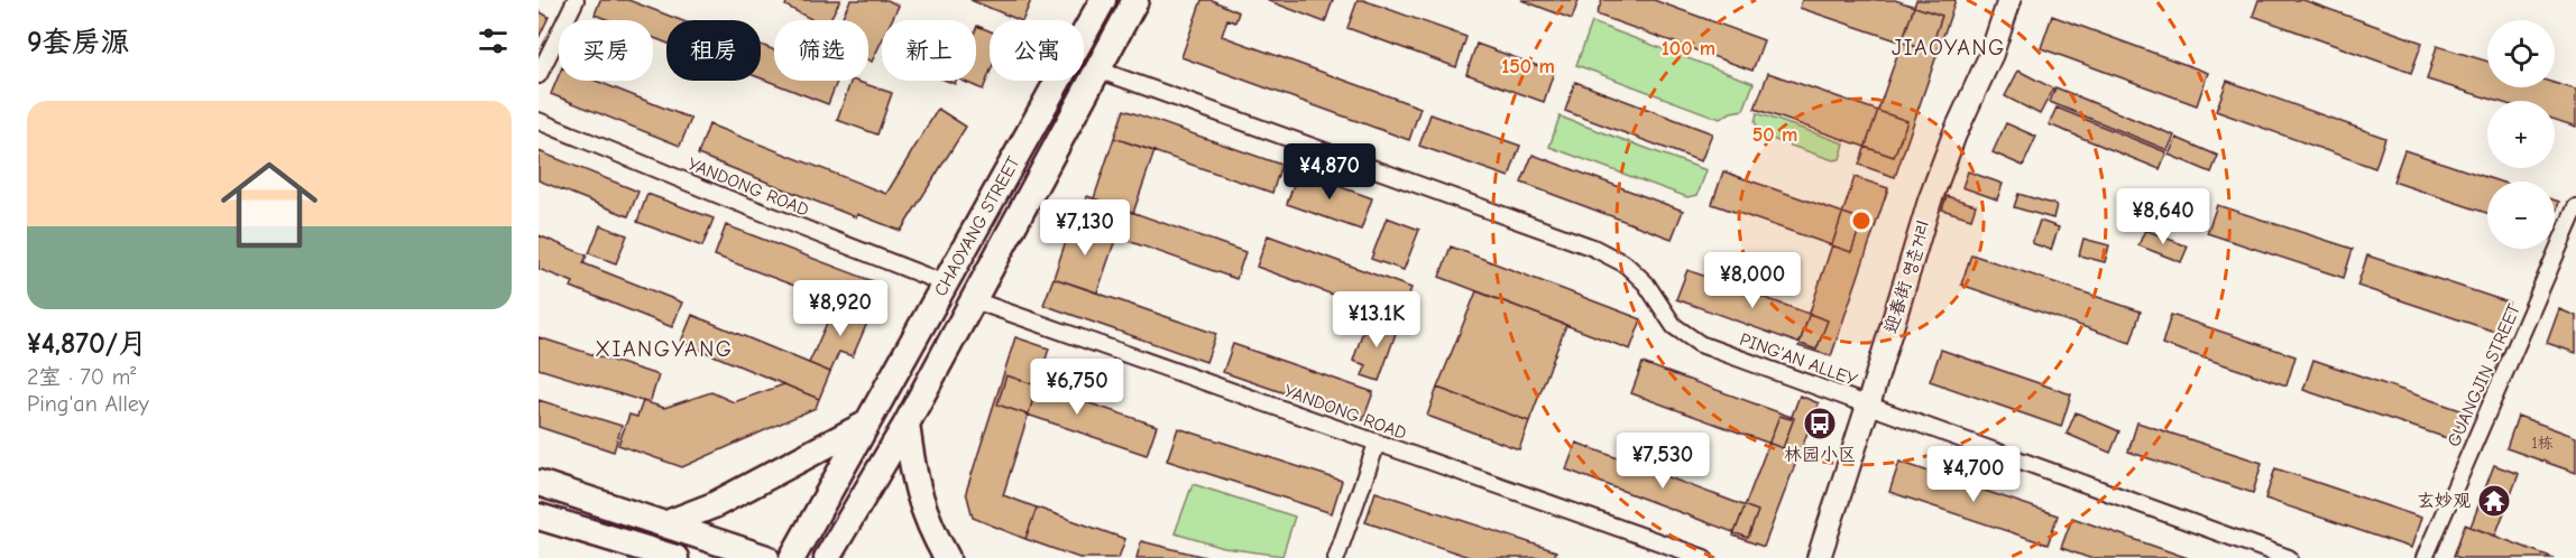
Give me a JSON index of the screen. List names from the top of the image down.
{
  "streets": {
    "main road": ["CHAOYANG STREET"],
    "street": [
      "YANDONG ROAD",
      "迎春街 영춘거리",
      "PING'AN ALLEY",
      "GUANGJIN STREET"
    ]
  },
  "crossings": [
    ["YANDONG ROAD", "CHAOYANG STREET"],
    ["CHAOYANG STREET", "PING'AN ALLEY"],
    ["迎春街 영춘거리", "PING'AN ALLEY"]
  ],
  "districts": ["JIAOYANG", "XIANGYANG"],
  "places": {
    "bus stop": ["林园小区"],
    "temple": ["玄妙观"]
  },
  "house_numbers": ["1栋"],
  "page": {
    "heading": "9套房源",
    "map_buttons": ["+", "−"],
    "chip": [
      "买房",
      "租房",
      "筛选",
      "新上",
      "公寓"
    ],
    "list": [
      {
        "name": "¥4,870/月",
        "note": "2室 · 70 m² · Ping'an Alley"
      }
    ],
    "price": [
      "¥4,870",
      "¥8,640",
      "¥7,130",
      "¥8,000",
      "¥8,920",
      "¥13.1K",
      "¥6,750",
      "¥7,530",
      "¥4,700"
    ]
  },
  "rings": ["100 m", "150 m", "50 m"]
}
